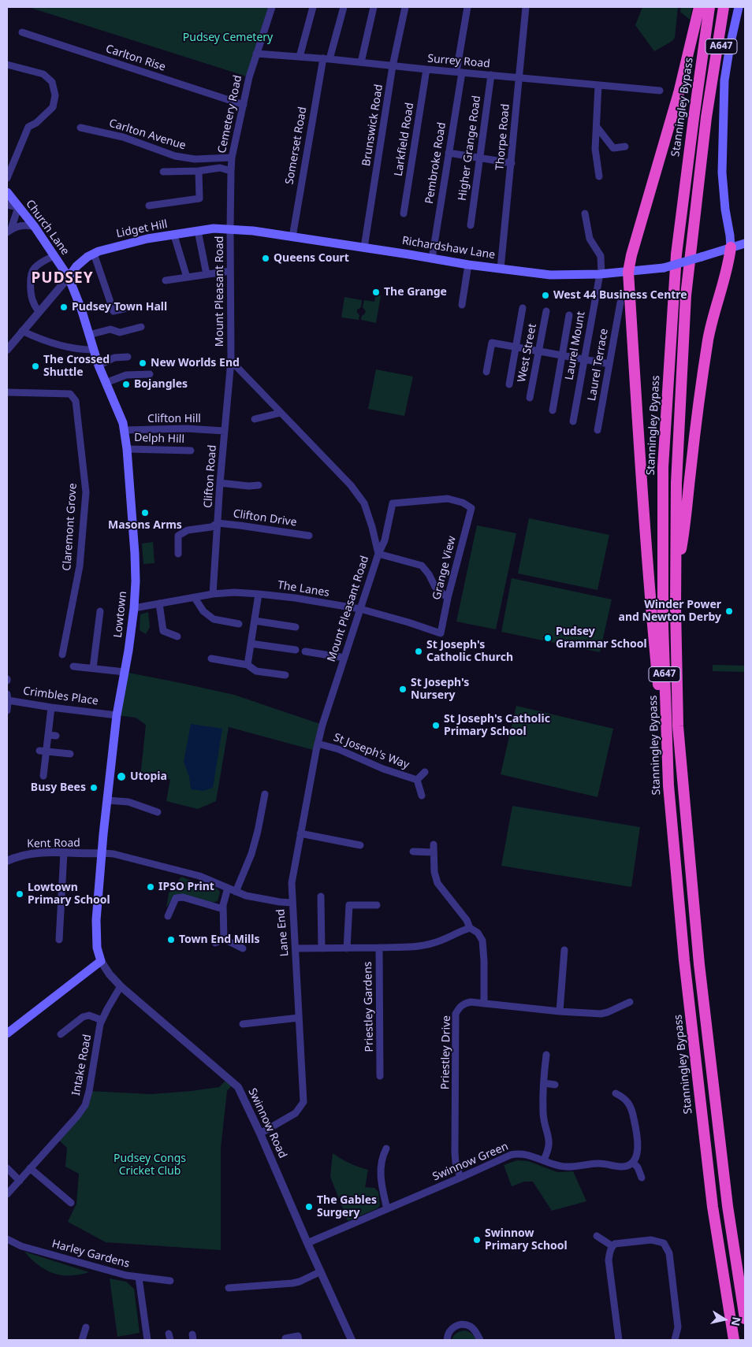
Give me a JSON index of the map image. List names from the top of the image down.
{
  "streets": {
    "highway": ["A647", "Stanningley Bypass"],
    "main road": [
      "Church Lane",
      "Lidget Hill",
      "Richardshaw Lane",
      "Lowtown"
    ],
    "street": [
      "Carlton Rise",
      "Surrey Road",
      "Cemetery Road",
      "Brunswick Road",
      "Carlton Avenue",
      "Thorpe Road",
      "Larkfield Road",
      "Somerset Road",
      "Higher Grange Road",
      "Pembroke Road",
      "Mount Pleasant Road",
      "Laurel Mount",
      "West Street",
      "Laurel Terrace",
      "Clifton Hill",
      "Delph Hill",
      "Clifton Road",
      "Clifton Drive",
      "Claremont Grove",
      "Grange View",
      "The Lanes",
      "Crimbles Place",
      "St Joseph's Way",
      "Kent Road",
      "Lane End",
      "Priestley Gardens",
      "Priestley Drive",
      "Intake Road",
      "Swinnow Road",
      "Swinnow Green",
      "Harley Gardens"
    ]
  },
  "crossings": [
    ["Carlton Rise", "Cemetery Road"],
    ["Surrey Road", "Cemetery Road"],
    ["Surrey Road", "Brunswick Road"],
    ["Surrey Road", "Thorpe Road"],
    ["Surrey Road", "Larkfield Road"],
    ["Surrey Road", "Somerset Road"],
    ["Surrey Road", "Higher Grange Road"],
    ["Surrey Road", "Pembroke Road"],
    ["Cemetery Road", "Carlton Avenue"],
    ["Cemetery Road", "Lidget Hill"],
    ["Cemetery Road", "Richardshaw Lane"],
    ["Cemetery Road", "Mount Pleasant Road"],
    ["Brunswick Road", "Richardshaw Lane"],
    ["Thorpe Road", "Richardshaw Lane"],
    ["Somerset Road", "Richardshaw Lane"],
    ["Pembroke Road", "Richardshaw Lane"],
    ["Church Lane", "Lidget Hill"],
    ["Church Lane", "Lowtown"],
    ["Lidget Hill", "Richardshaw Lane"],
    ["Lidget Hill", "Mount Pleasant Road"],
    ["Lidget Hill", "Lowtown"],
    ["Richardshaw Lane", "Mount Pleasant Road"],
    ["Richardshaw Lane", "Laurel Mount"],
    ["Mount Pleasant Road", "Clifton Road"],
    ["Mount Pleasant Road", "Grange View"],
    ["Mount Pleasant Road", "The Lanes"],
    ["Mount Pleasant Road", "St Joseph's Way"],
    ["Mount Pleasant Road", "Lane End"],
    ["Clifton Hill", "Clifton Road"],
    ["Clifton Hill", "Lowtown"],
    ["Delph Hill", "Lowtown"],
    ["Clifton Road", "Clifton Drive"],
    ["Clifton Road", "The Lanes"],
    ["Grange View", "The Lanes"],
    ["The Lanes", "Lowtown"],
    ["Lowtown", "Crimbles Place"],
    ["Lowtown", "Kent Road"],
    ["Lowtown", "Lane End"],
    ["Lowtown", "Swinnow Road"],
    ["Kent Road", "Lane End"],
    ["Lane End", "Priestley Gardens"],
    ["Lane End", "Swinnow Road"],
    ["Priestley Drive", "Swinnow Green"],
    ["Intake Road", "Swinnow Road"],
    ["Swinnow Road", "Swinnow Green"]
  ],
  "districts": ["PUDSEY"],
  "parks": ["Pudsey Cemetery", "Pudsey Congs Cricket Club"],
  "places": [
    "Queens Court",
    "The Grange",
    "West 44 Business Centre",
    "Pudsey Town Hall",
    "New Worlds End",
    "The Crossed Shuttle",
    "Bojangles",
    "Masons Arms",
    "Winder Power and Newton Derby",
    "Pudsey Grammar School",
    "St Joseph's Catholic Church",
    "St Joseph's Nursery",
    "St Joseph's Catholic Primary School",
    "Utopia",
    "Busy Bees",
    "IPSO Print",
    "Lowtown Primary School",
    "Town End Mills",
    "The Gables Surgery",
    "Swinnow Primary School"
  ],
  "north": "right"
}
